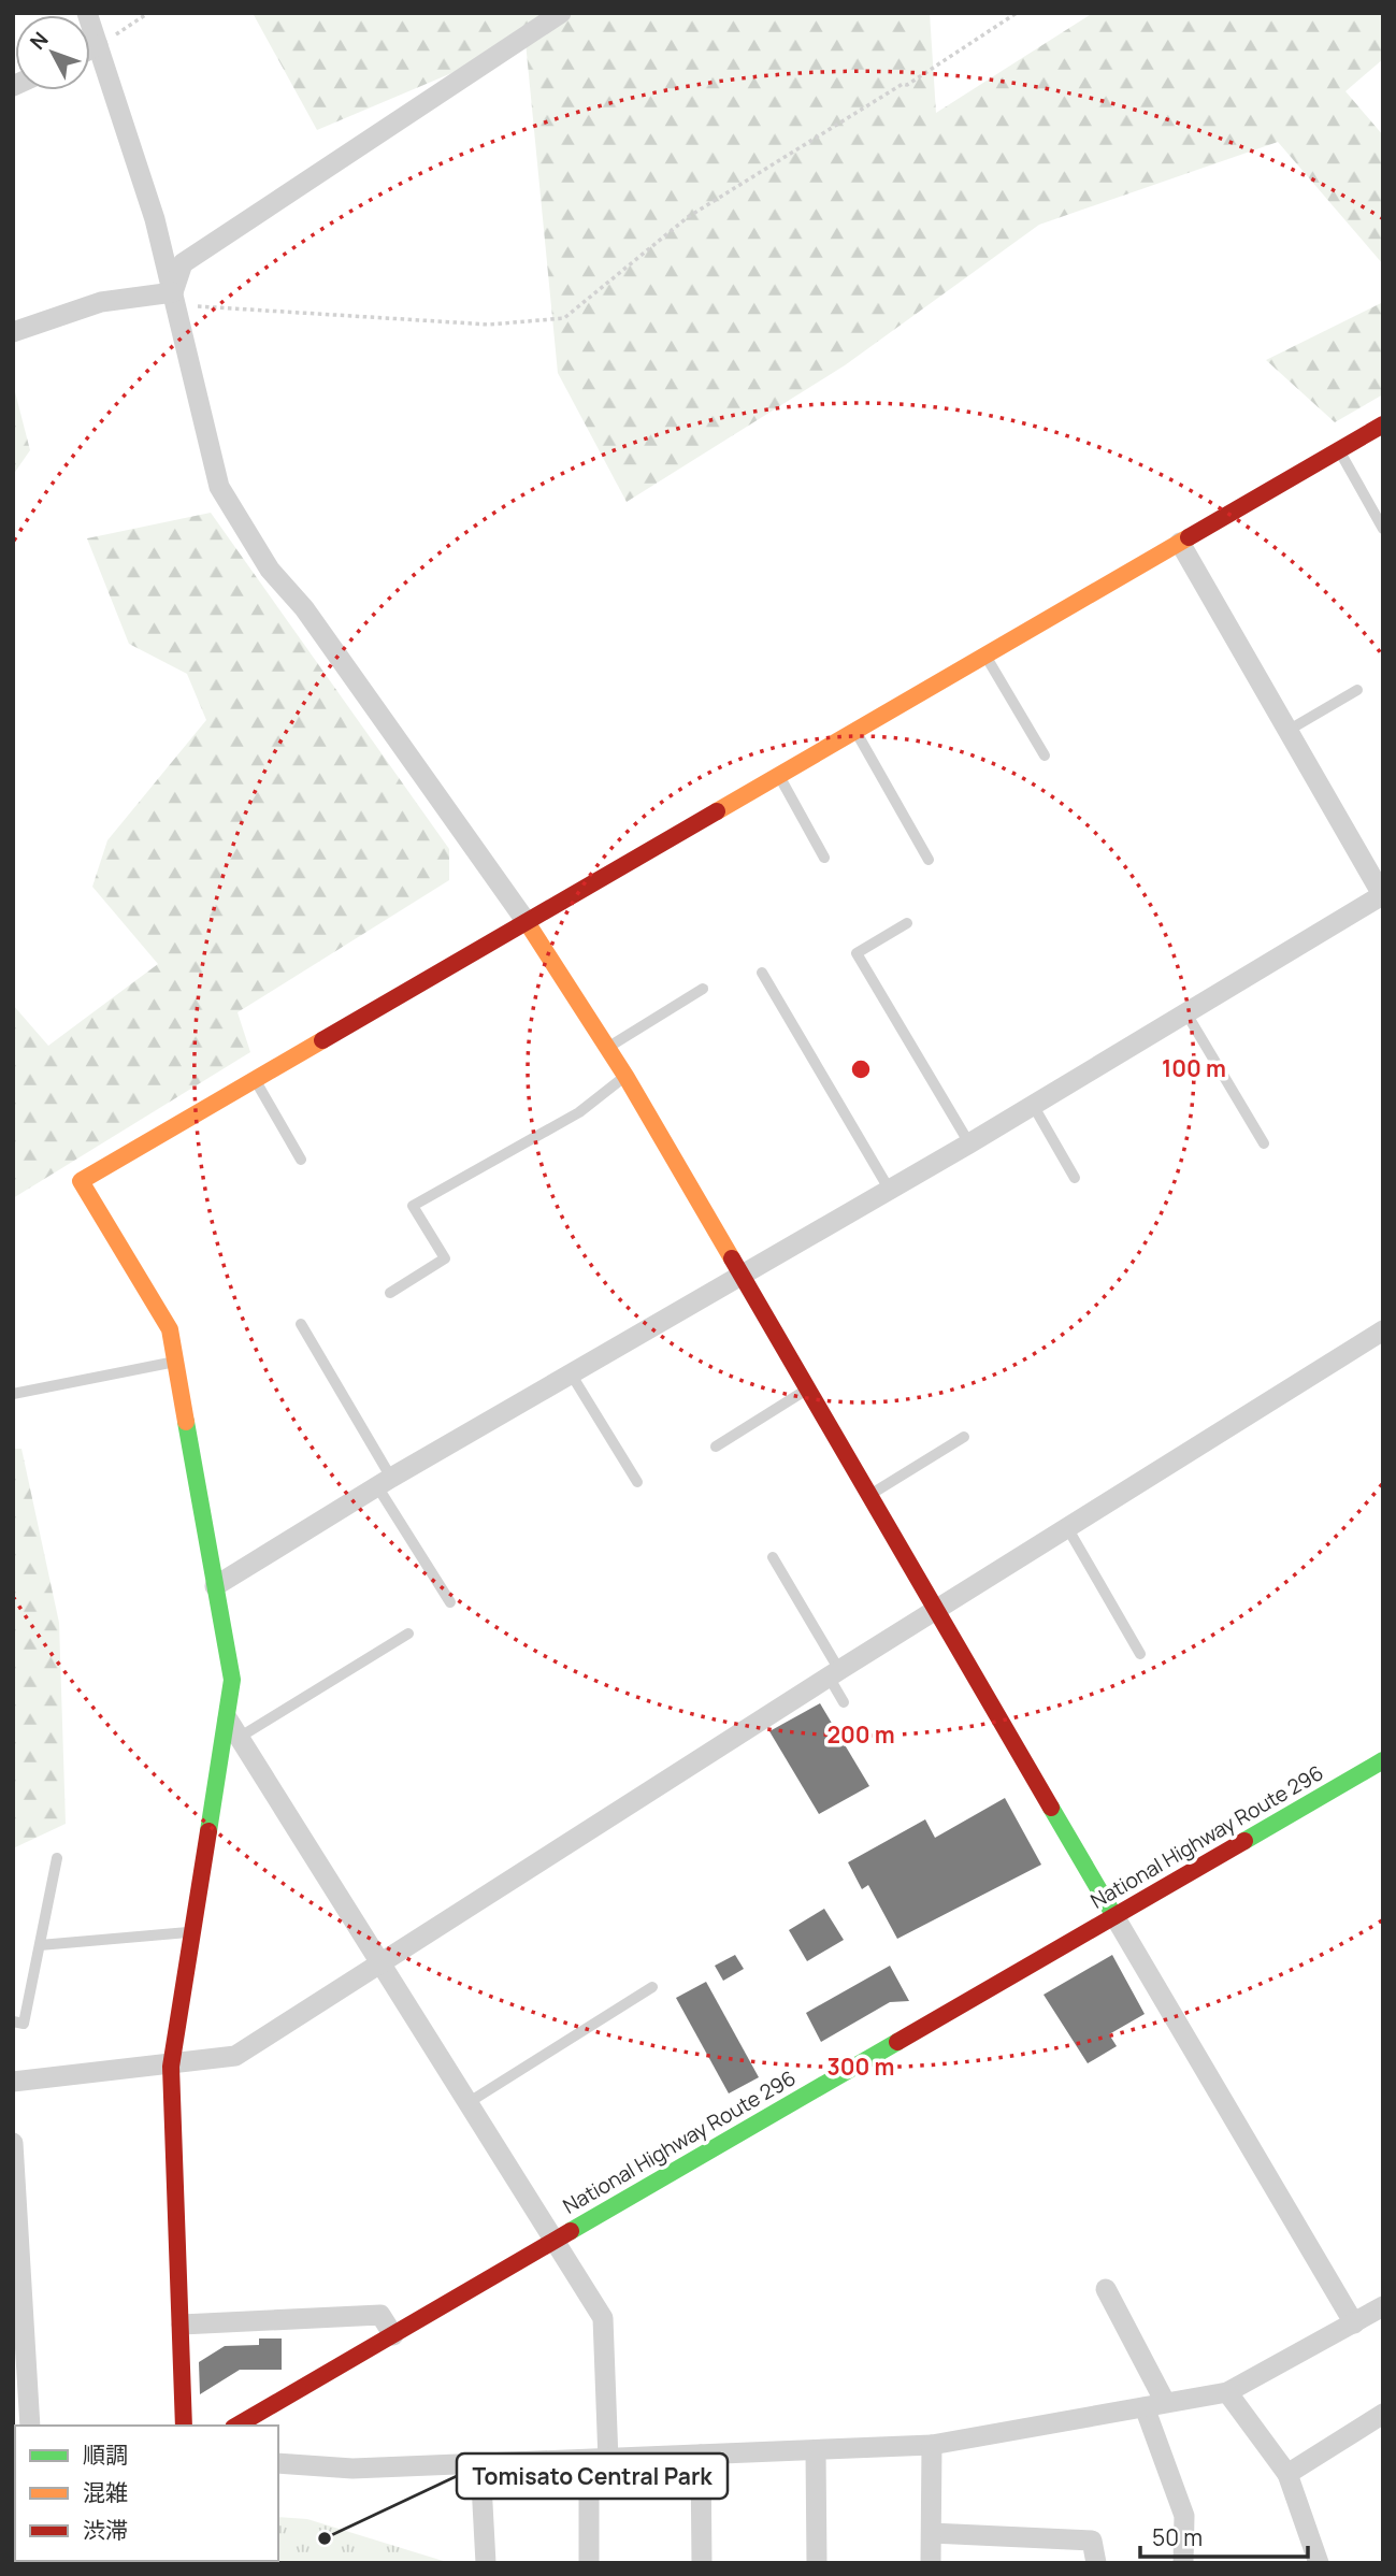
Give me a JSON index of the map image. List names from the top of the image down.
{
  "streets": {
    "main road": ["National Highway Route 296"]
  },
  "places": ["Tomisato Central Park"],
  "legend": ["順調", "混雑", "渋滞"],
  "scale_bar": "50 m",
  "north": "top left",
  "rings": ["100 m", "200 m", "300 m"]
}
